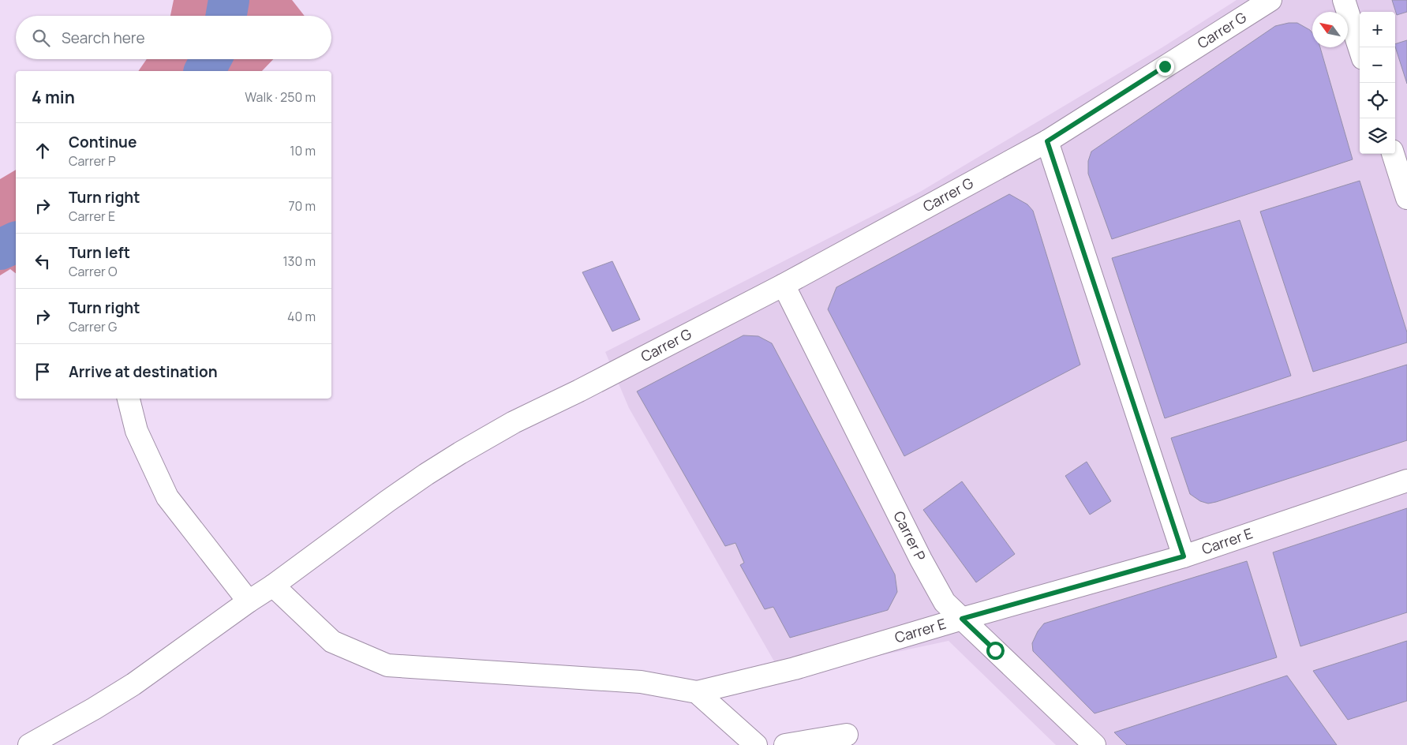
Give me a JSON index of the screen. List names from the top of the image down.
{
  "streets": {
    "street": ["Carrer G", "Carrer P", "Carrer E"]
  },
  "crossings": [
    ["Carrer G", "Carrer P"],
    ["Carrer P", "Carrer E"]
  ],
  "north": "top left",
  "page": {
    "map_buttons": ["+", "−"],
    "search": "Search here",
    "heading": ["4 min", "Walk · 250 m"],
    "list": [
      ["Continue", "Carrer P", "10 m"],
      ["Turn right", "Carrer E", "70 m"],
      ["Turn left", "Carrer O", "130 m"],
      ["Turn right", "Carrer G", "40 m"],
      "Arrive at destination"
    ]
  }
}
